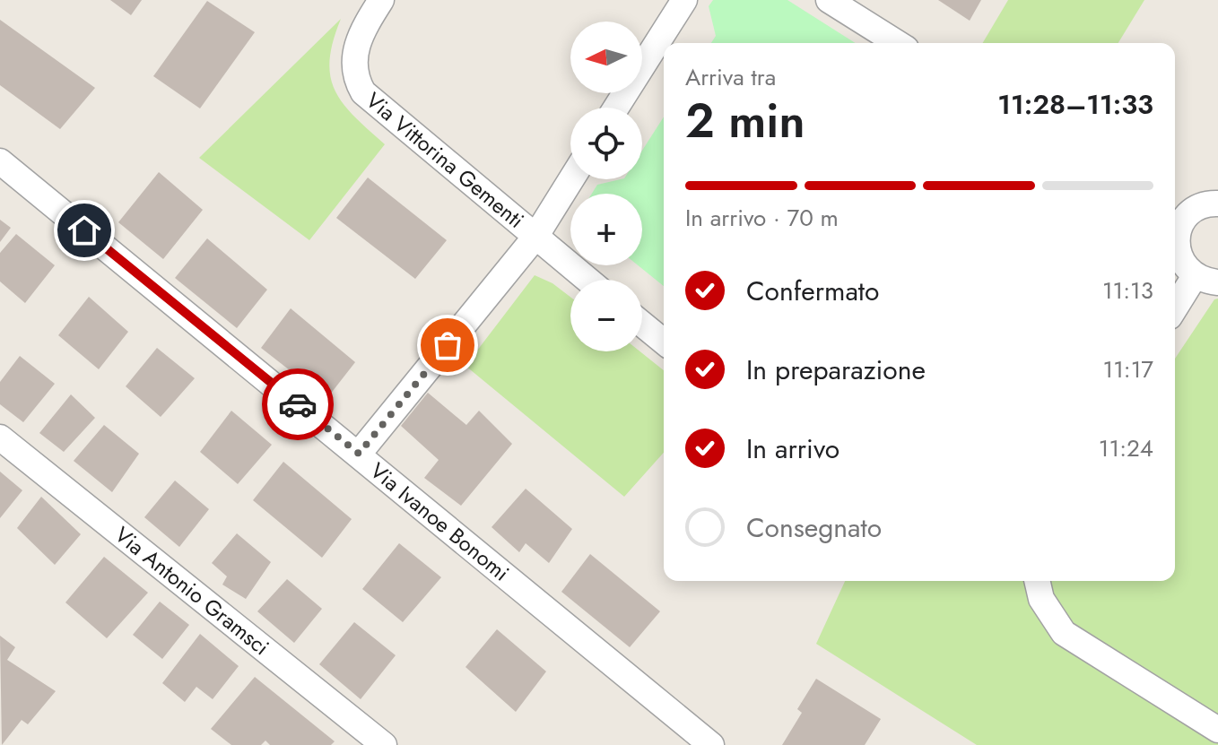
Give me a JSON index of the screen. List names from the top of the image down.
{
  "streets": {
    "street": ["Via Vittorina Gementi", "Via Ivanoe Bonomi", "Via Antonio Gramsci"]
  },
  "north": "left",
  "page": {
    "map_buttons": ["+", "−"],
    "heading": ["2 min", "Arriva tra", "11:28–11:33"],
    "bar": "In arrivo · 70 m",
    "list": [
      ["Confermato", "11:13"],
      ["In preparazione", "11:17"],
      ["In arrivo", "11:24"],
      "Consegnato"
    ]
  }
}
